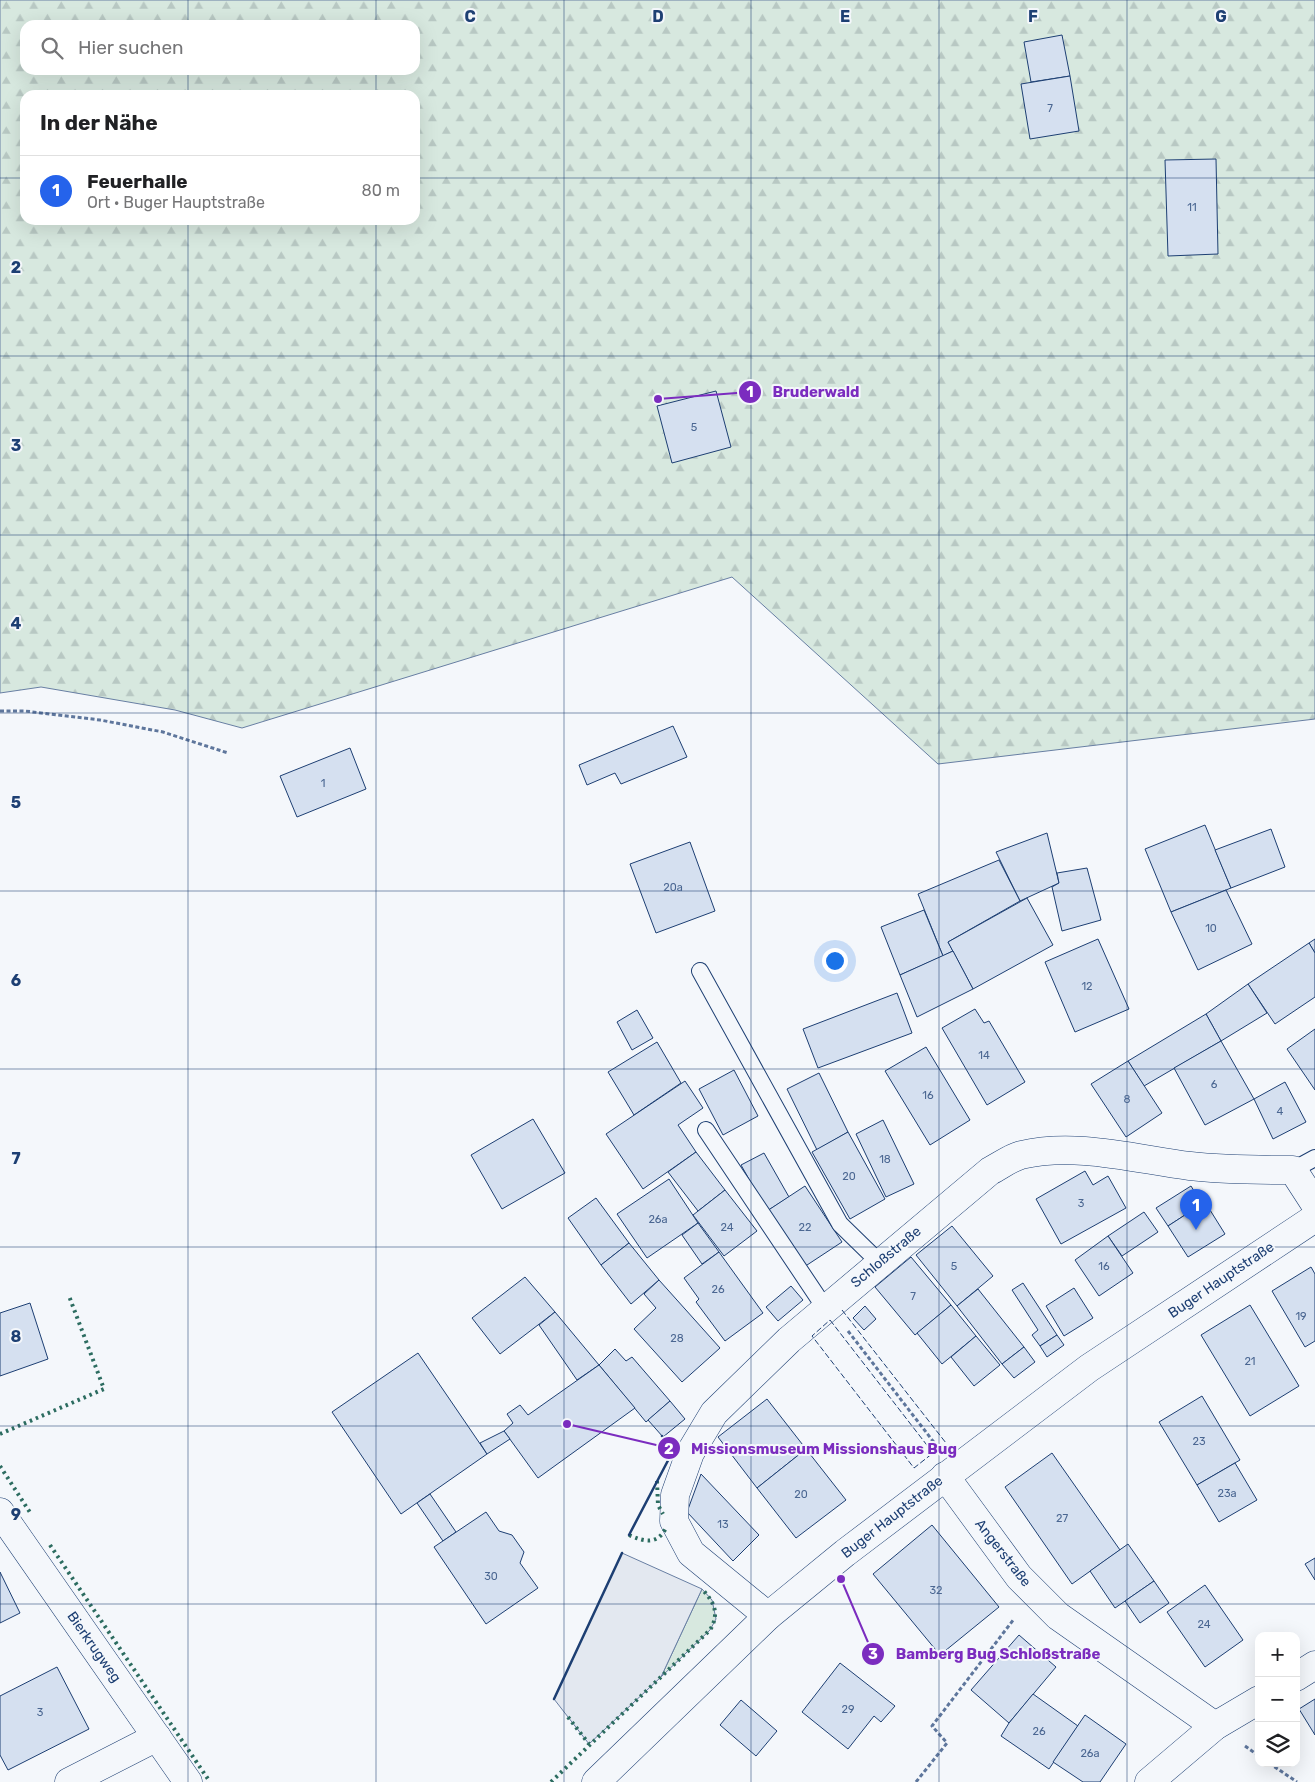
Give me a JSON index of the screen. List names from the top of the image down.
{
  "streets": {
    "street": [
      "Schloßstraße",
      "Buger Hauptstraße",
      "Angerstraße",
      "Bierkrugweg"
    ]
  },
  "crossings": [
    ["Schloßstraße", "Buger Hauptstraße"],
    ["Buger Hauptstraße", "Angerstraße"]
  ],
  "places": ["Bruderwald", "Missionsmuseum Missionshaus Bug", "Bamberg Bug Schloßstraße"],
  "house_numbers": [
    "7",
    "11",
    "5",
    "1",
    "20a",
    "10",
    "12",
    "14",
    "6",
    "16",
    "8",
    "4",
    "18",
    "20",
    "3",
    "26a",
    "24",
    "22",
    "5",
    "16",
    "26",
    "7",
    "19",
    "28",
    "21",
    "23",
    "23a",
    "20",
    "27",
    "13",
    "30",
    "32",
    "24",
    "29",
    "3",
    "26",
    "26a"
  ],
  "page": {
    "search": "Hier suchen",
    "heading": "In der Nähe",
    "list": [
      {
        "mark": "1",
        "name": "Feuerhalle",
        "note": "Ort · Buger Hauptstraße",
        "value": "80 m"
      }
    ],
    "pins": "1",
    "map_buttons": ["+", "−"]
  },
  "grid": {
    "columns": [
      "C",
      "D",
      "E",
      "F",
      "G"
    ],
    "rows": [
      "2",
      "3",
      "4",
      "5",
      "6",
      "7",
      "8",
      "9"
    ]
  }
}
